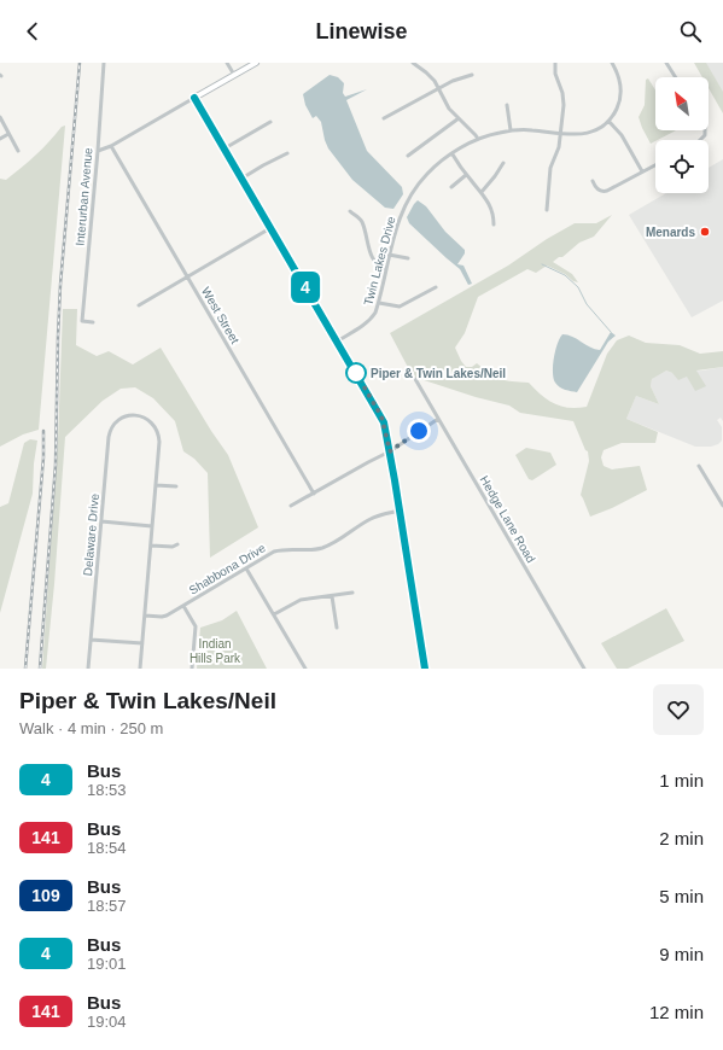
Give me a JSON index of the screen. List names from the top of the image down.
{
  "streets": {
    "street": [
      "Interurban Avenue",
      "Twin Lakes Drive",
      "West Street",
      "Hedge Lane Road",
      "Delaware Drive",
      "Shabbona Drive"
    ]
  },
  "parks": ["Indian Hills Park"],
  "places": ["Menards", "Piper & Twin Lakes/Neil"],
  "lines": ["bus line 4"],
  "north": "top left",
  "page": {
    "header": "Linewise",
    "on_map": "4",
    "heading": ["Piper & Twin Lakes/Neil", "Walk · 4 min · 250 m"],
    "list": [
      {
        "mark": "4",
        "name": "Bus",
        "note": "18:53",
        "value": "1 min"
      },
      {
        "mark": "141",
        "name": "Bus",
        "note": "18:54",
        "value": "2 min"
      },
      {
        "mark": "109",
        "name": "Bus",
        "note": "18:57",
        "value": "5 min"
      },
      {
        "mark": "4",
        "name": "Bus",
        "note": "19:01",
        "value": "9 min"
      },
      {
        "mark": "141",
        "name": "Bus",
        "note": "19:04",
        "value": "12 min"
      }
    ]
  }
}
